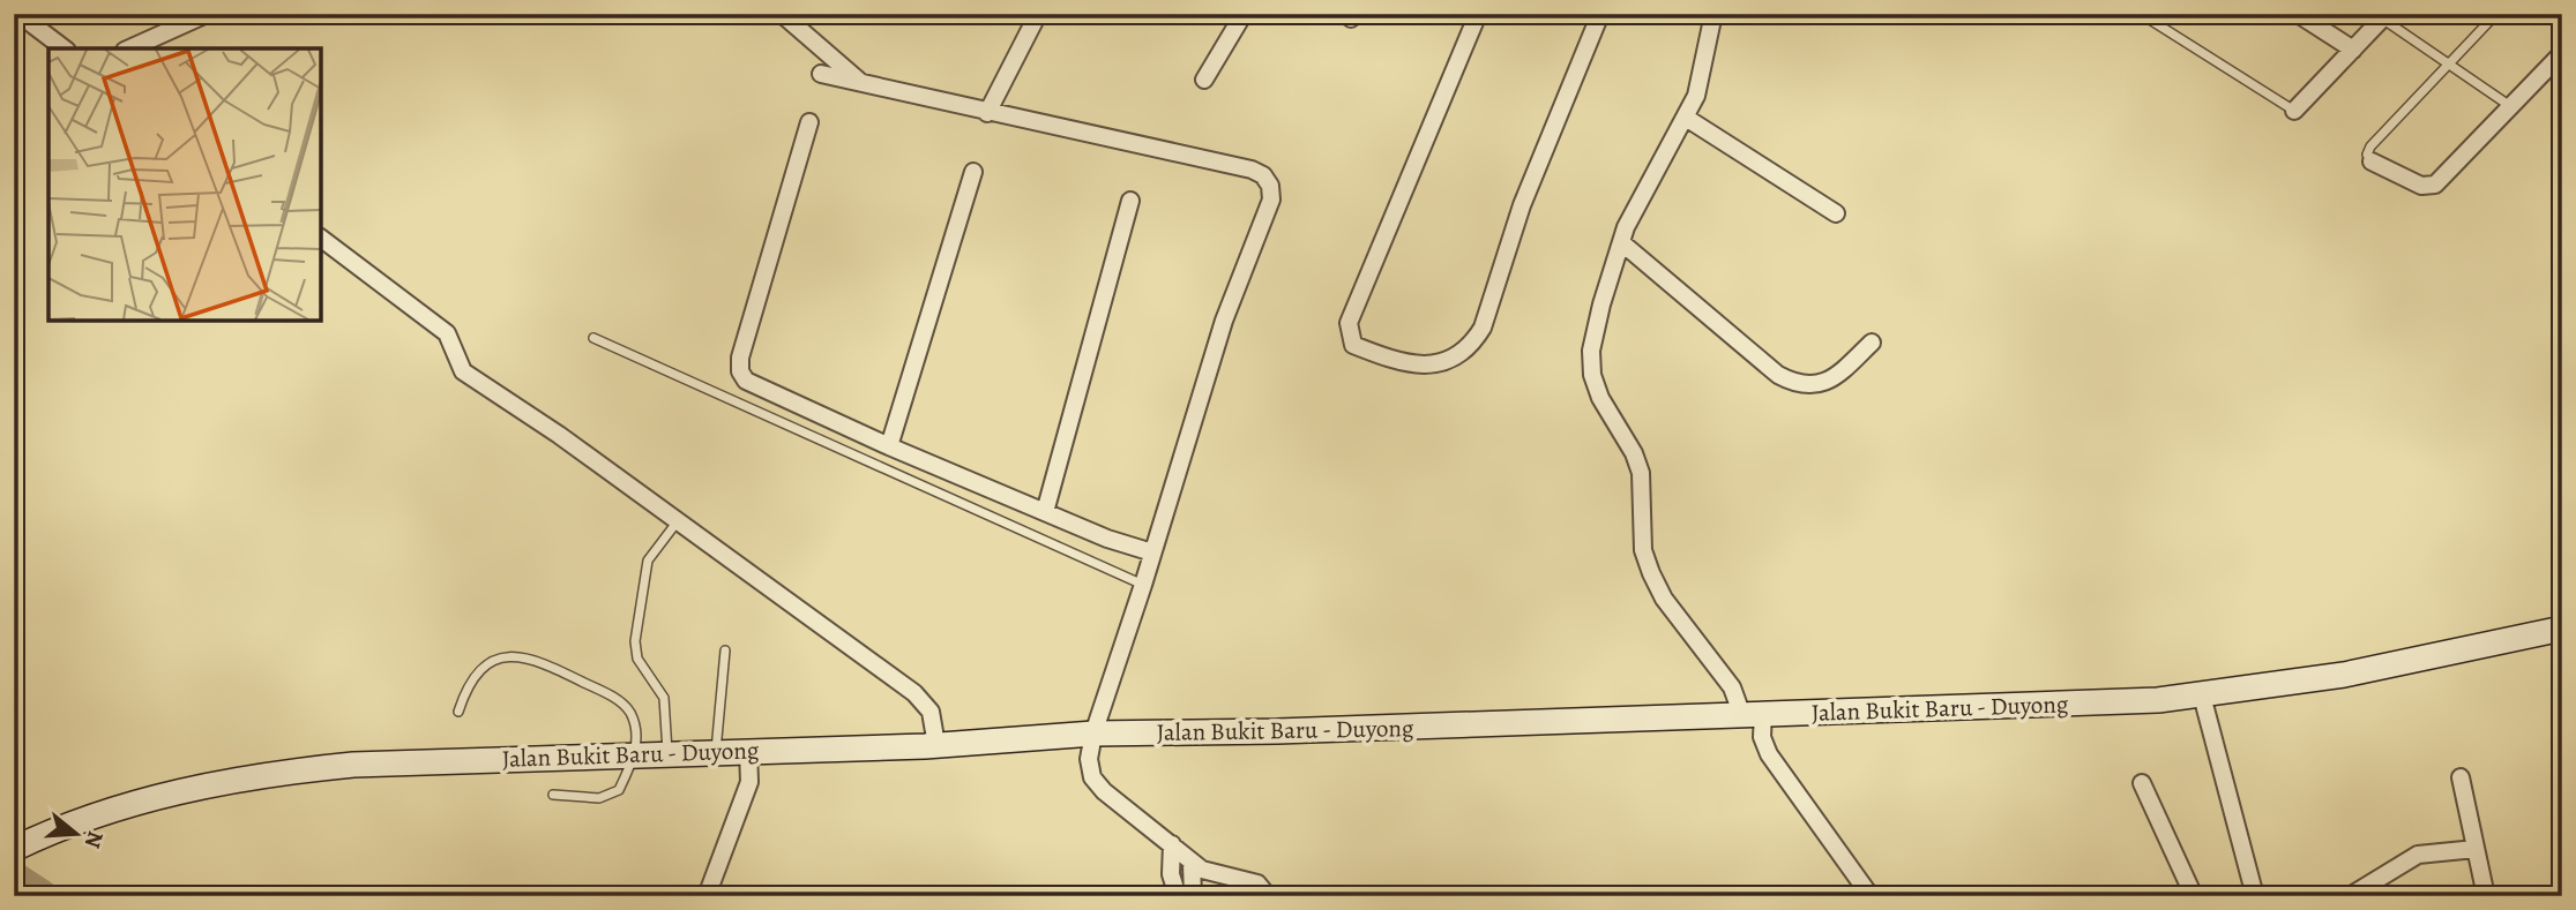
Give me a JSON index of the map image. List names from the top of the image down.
{
  "streets": {
    "main road": ["Jalan Bukit Baru - Duyong"]
  },
  "north": "right"
}
